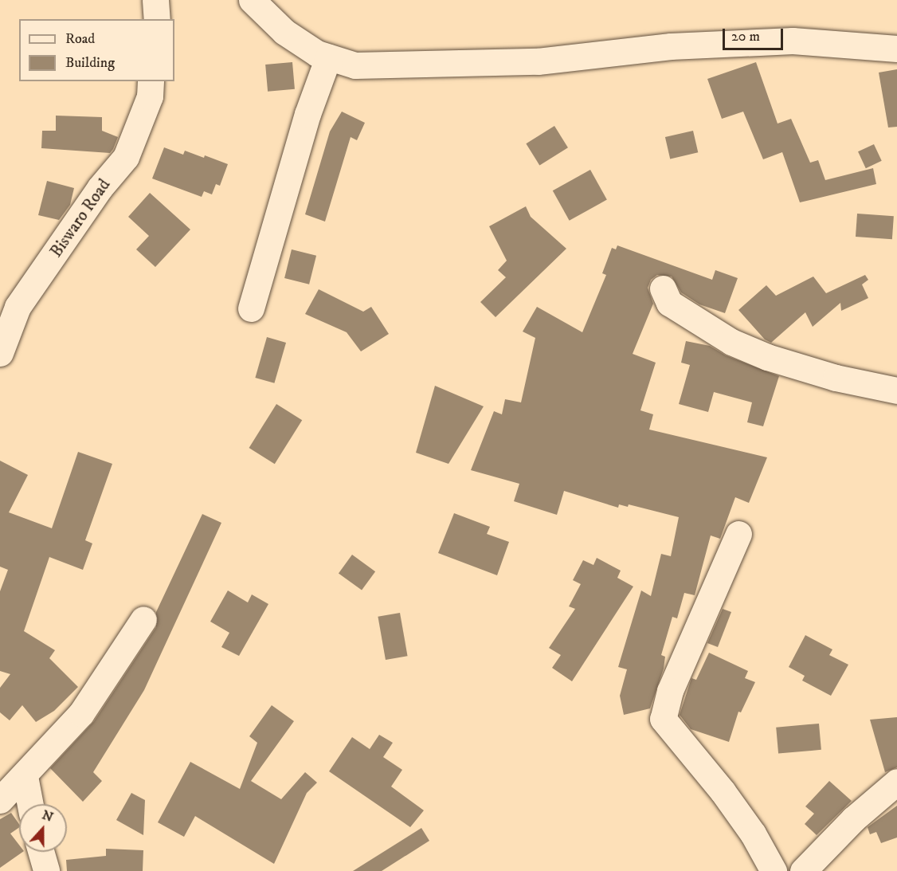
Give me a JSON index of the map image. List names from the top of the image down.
{
  "streets": {
    "street": ["Biswaro Road"]
  },
  "legend": ["Road", "Building"],
  "scale_bar": "20 m",
  "north": "top"
}
